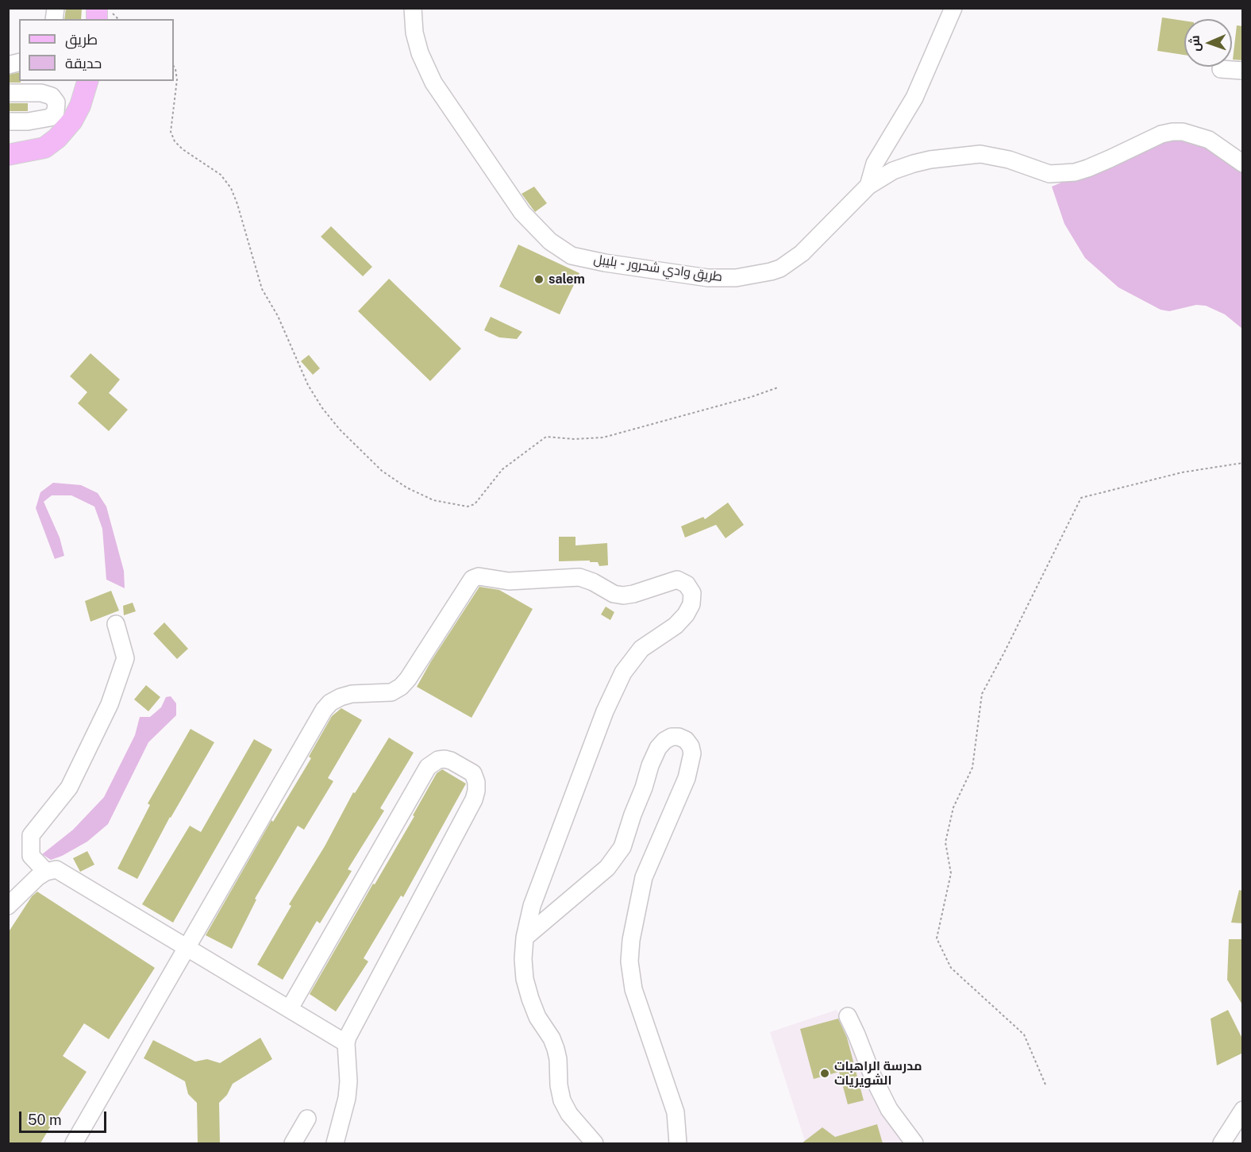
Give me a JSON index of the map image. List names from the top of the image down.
{
  "streets": {
    "street": ["طريق وادي شحرور - بليبل"]
  },
  "places": ["salem", "مدرسة الراهبات الشويريات"],
  "legend": ["طريق", "حديقة"],
  "scale_bar": "50 m",
  "north": "left"
}
